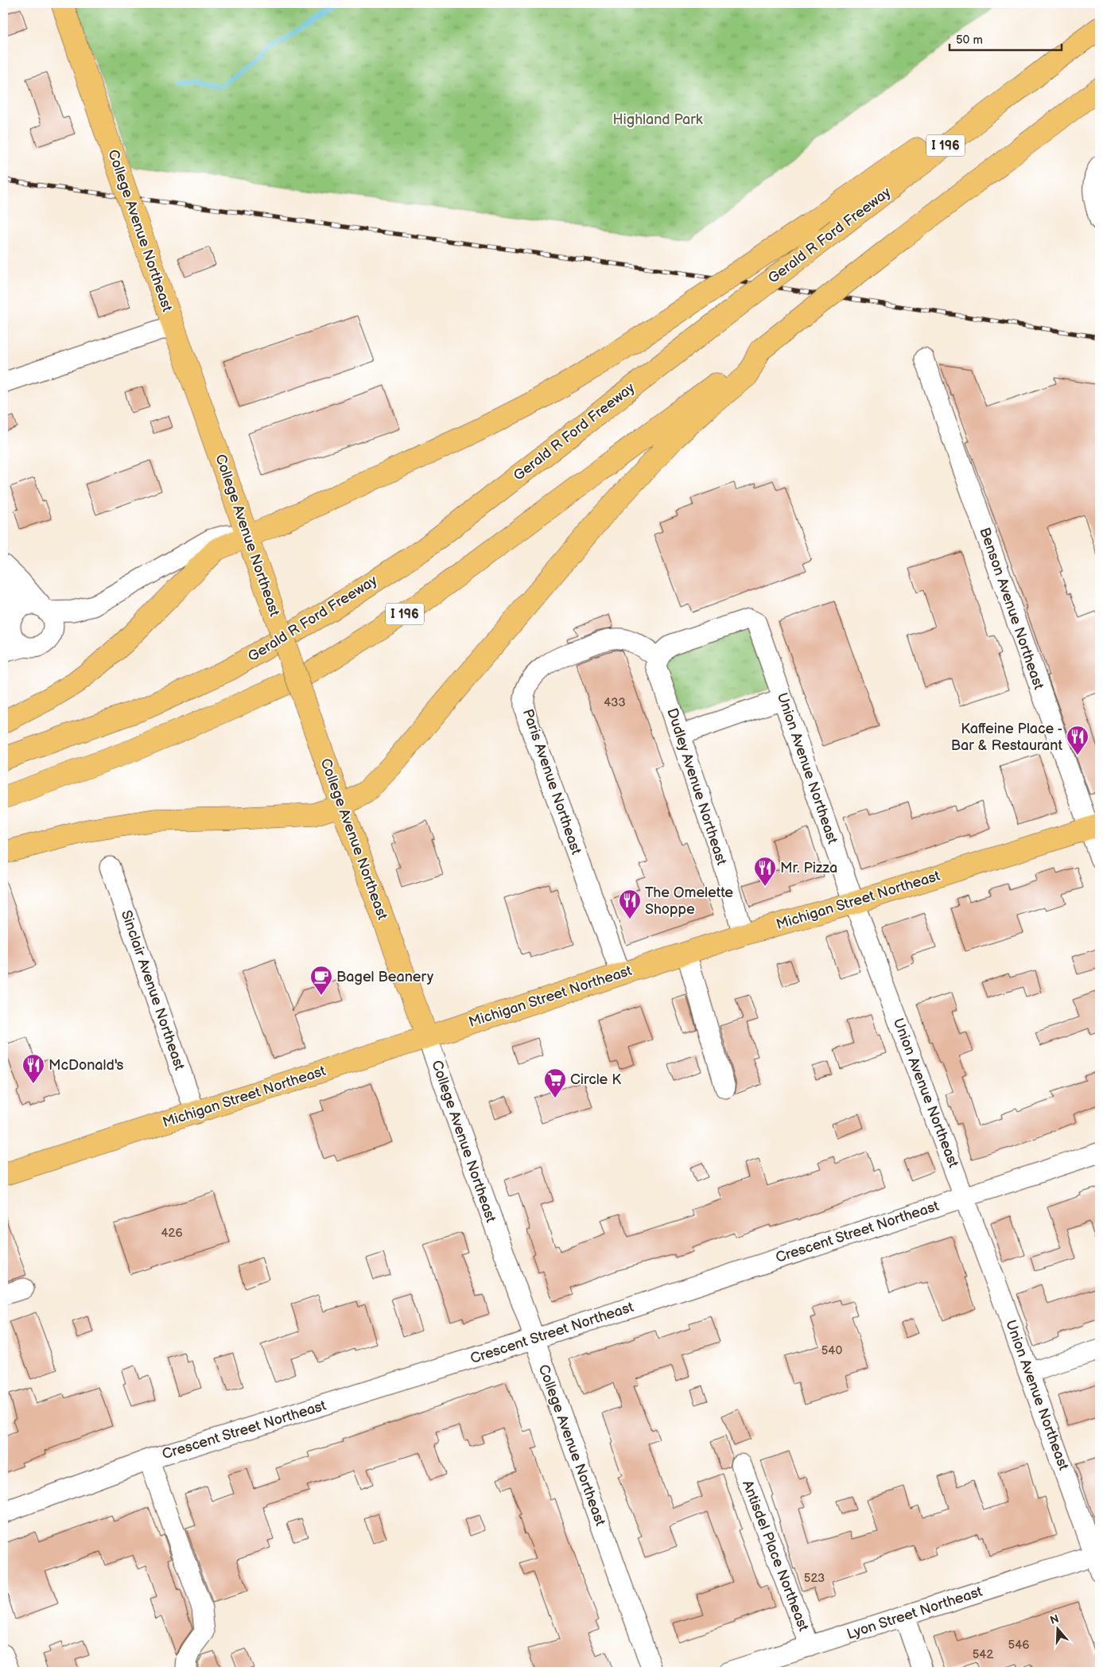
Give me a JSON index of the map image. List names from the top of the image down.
{
  "streets": {
    "main road": [
      "I 196",
      "College Avenue Northeast",
      "Gerald R Ford Freeway",
      "Michigan Street Northeast"
    ],
    "street": [
      "Benson Avenue Northeast",
      "Union Avenue Northeast",
      "Paris Avenue Northeast",
      "Dudley Avenue Northeast",
      "Sinclair Avenue Northeast",
      "Crescent Street Northeast",
      "Antisdel Place Northeast",
      "Lyon Street Northeast"
    ]
  },
  "crossings": [
    ["College Avenue Northeast", "Michigan Street Northeast"],
    ["College Avenue Northeast", "Crescent Street Northeast"],
    ["Benson Avenue Northeast", "Michigan Street Northeast"],
    ["Union Avenue Northeast", "Paris Avenue Northeast"],
    ["Union Avenue Northeast", "Dudley Avenue Northeast"],
    ["Union Avenue Northeast", "Michigan Street Northeast"],
    ["Union Avenue Northeast", "Crescent Street Northeast"],
    ["Union Avenue Northeast", "Lyon Street Northeast"],
    ["Paris Avenue Northeast", "Dudley Avenue Northeast"],
    ["Paris Avenue Northeast", "Michigan Street Northeast"],
    ["Dudley Avenue Northeast", "Michigan Street Northeast"],
    ["Michigan Street Northeast", "Sinclair Avenue Northeast"],
    ["Antisdel Place Northeast", "Lyon Street Northeast"]
  ],
  "parks": ["Highland Park"],
  "places": {
    "restaurant": [
      "Kaffeine Place - Bar & Restaurant",
      "Mr. Pizza",
      "The Omelette Shoppe",
      "McDonald's"
    ],
    "cafe": ["Bagel Beanery"],
    "supermarket": ["Circle K"]
  },
  "house_numbers": [
    "433",
    "426",
    "540",
    "523",
    "546",
    "542"
  ],
  "scale_bar": "50 m",
  "north": "top"
}
